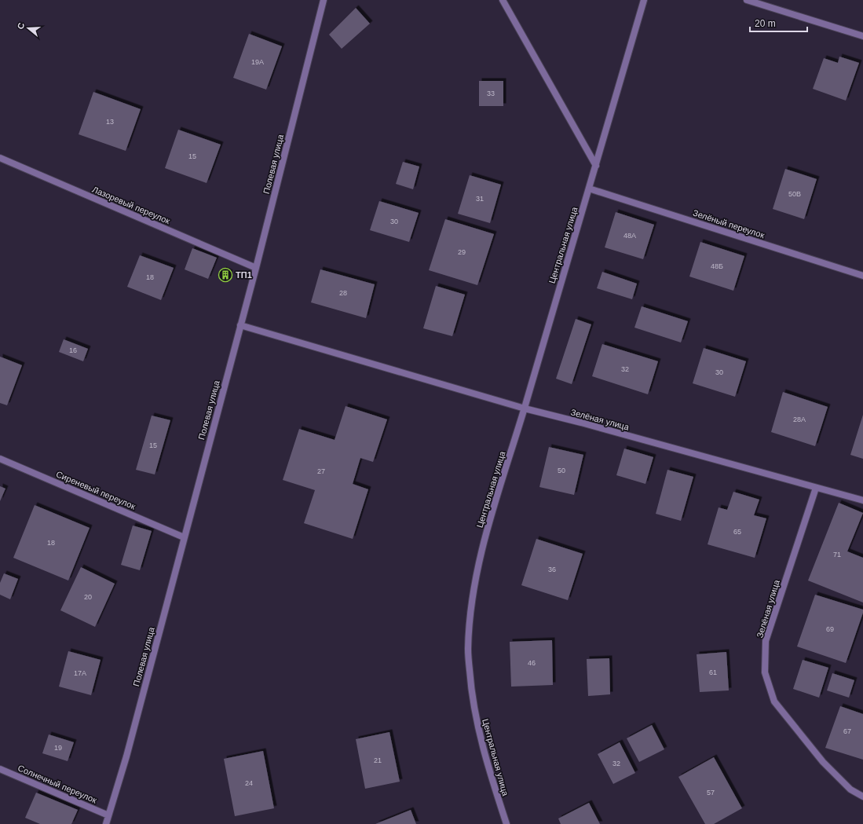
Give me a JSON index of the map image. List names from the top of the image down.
{
  "streets": {
    "street": [
      "Полевая улица",
      "Лазоревый переулок",
      "Зелёный переулок",
      "Центральная улица",
      "Зелёная улица",
      "Сиреневый переулок",
      "Солнечный переулок"
    ]
  },
  "crossings": [
    ["Полевая улица", "Лазоревый переулок"],
    ["Полевая улица", "Зелёная улица"],
    ["Полевая улица", "Сиреневый переулок"],
    ["Полевая улица", "Солнечный переулок"],
    ["Зелёный переулок", "Центральная улица"],
    ["Центральная улица", "Зелёная улица"]
  ],
  "places": {
    "building": ["ТП1"]
  },
  "house_numbers": [
    "19А",
    "33",
    "13",
    "15",
    "50В",
    "31",
    "30",
    "48А",
    "29",
    "48Б",
    "18",
    "28",
    "16",
    "32",
    "30",
    "28А",
    "15",
    "50",
    "27",
    "65",
    "18",
    "71",
    "36",
    "20",
    "69",
    "46",
    "61",
    "17А",
    "67",
    "19",
    "21",
    "32",
    "24",
    "57"
  ],
  "scale_bar": "20 m",
  "north": "left"
}
